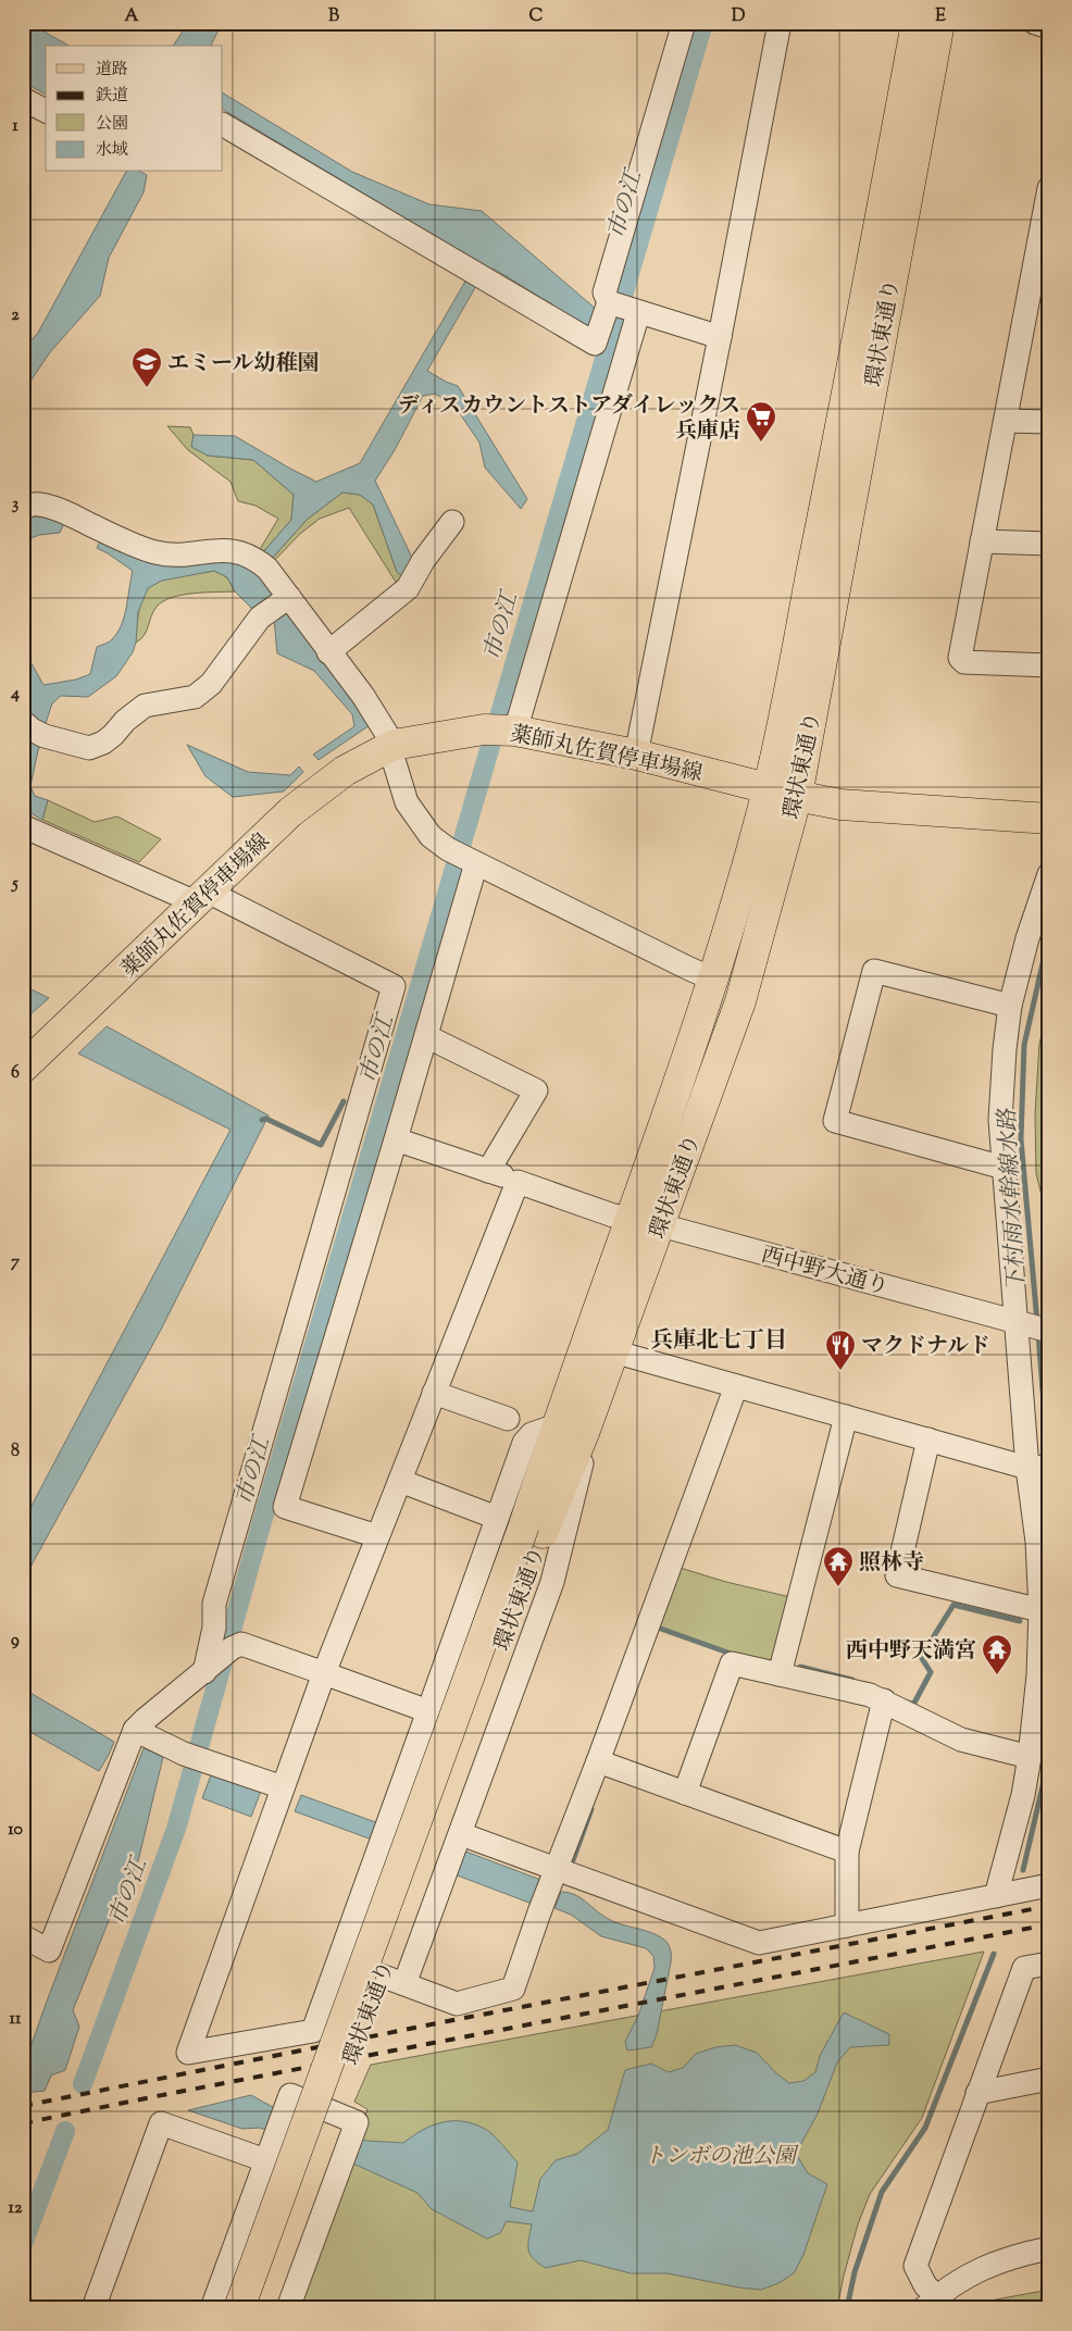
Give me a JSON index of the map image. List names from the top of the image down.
{
  "streets": {
    "main road": ["環状東通り", "薬師丸佐賀停車場線"],
    "street": ["西中野大通り"]
  },
  "crossings": [
    ["環状東通り", "薬師丸佐賀停車場線"],
    ["環状東通り", "西中野大通り"]
  ],
  "districts": ["兵庫北七丁目"],
  "water": ["市の江", "下村雨水幹線水路"],
  "parks": ["トンボの池公園"],
  "places": {
    "school or university": ["エミール幼稚園"],
    "supermarket": ["ディスカウントストアダイレックス 兵庫店"],
    "restaurant": ["マクドナルド"],
    "temple": ["照林寺", "西中野天満宮"]
  },
  "legend": [
    "道路",
    "鉄道",
    "公園",
    "水域"
  ],
  "grid": {
    "columns": [
      "A",
      "B",
      "C",
      "D",
      "E"
    ],
    "rows": [
      "1",
      "2",
      "3",
      "4",
      "5",
      "6",
      "7",
      "8",
      "9",
      "10",
      "11",
      "12"
    ]
  }
}
